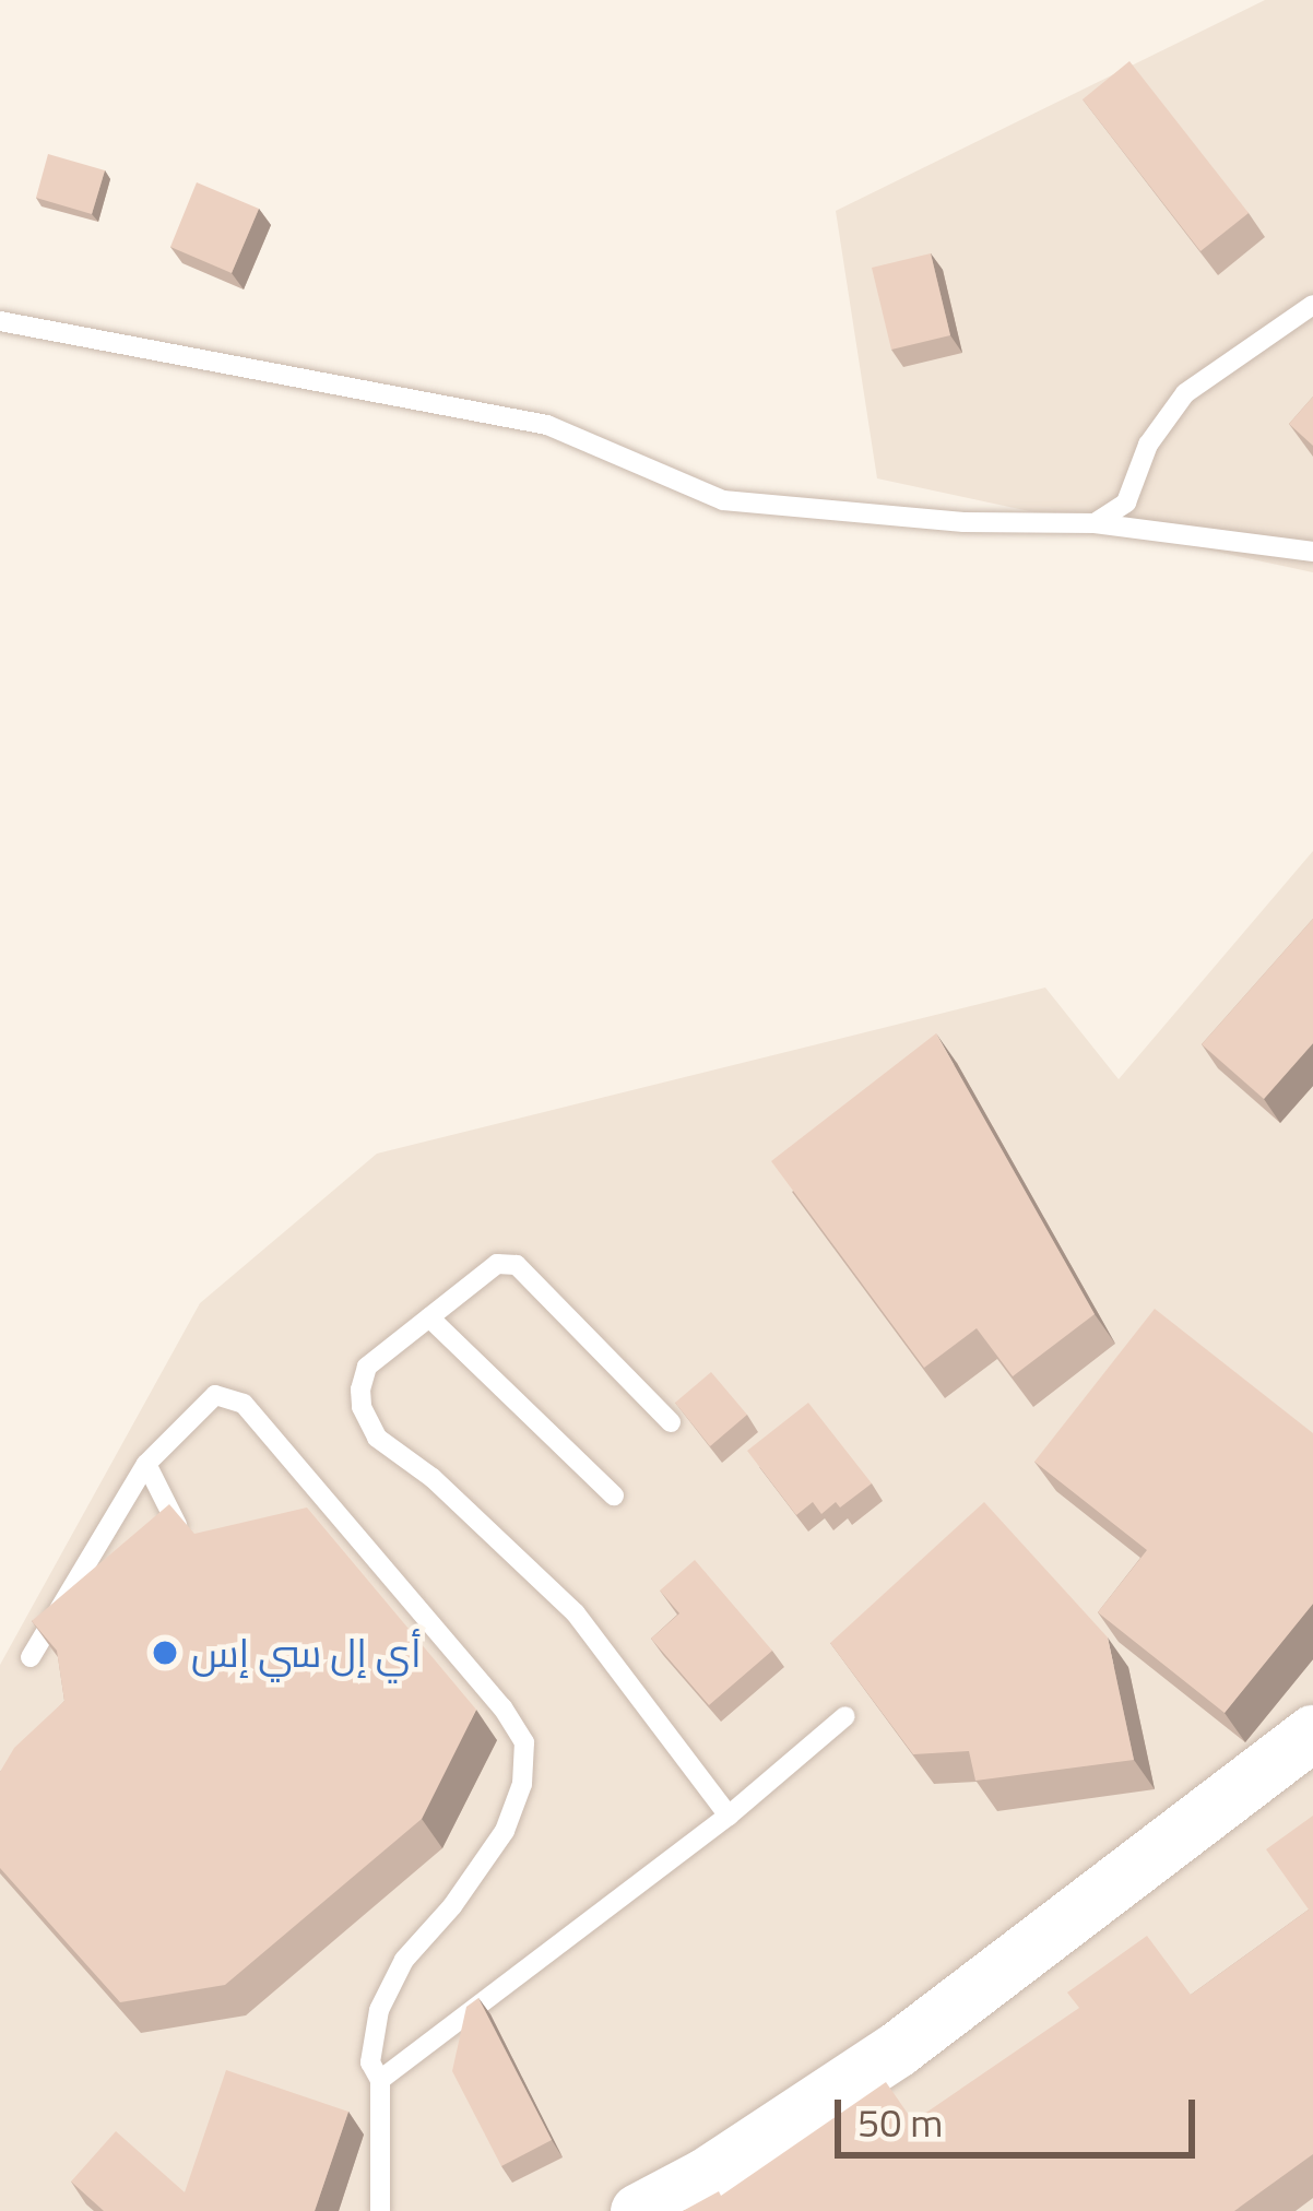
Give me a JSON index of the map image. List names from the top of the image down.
{
  "places": ["أي إل سي إس"],
  "scale_bar": "50 m"
}
